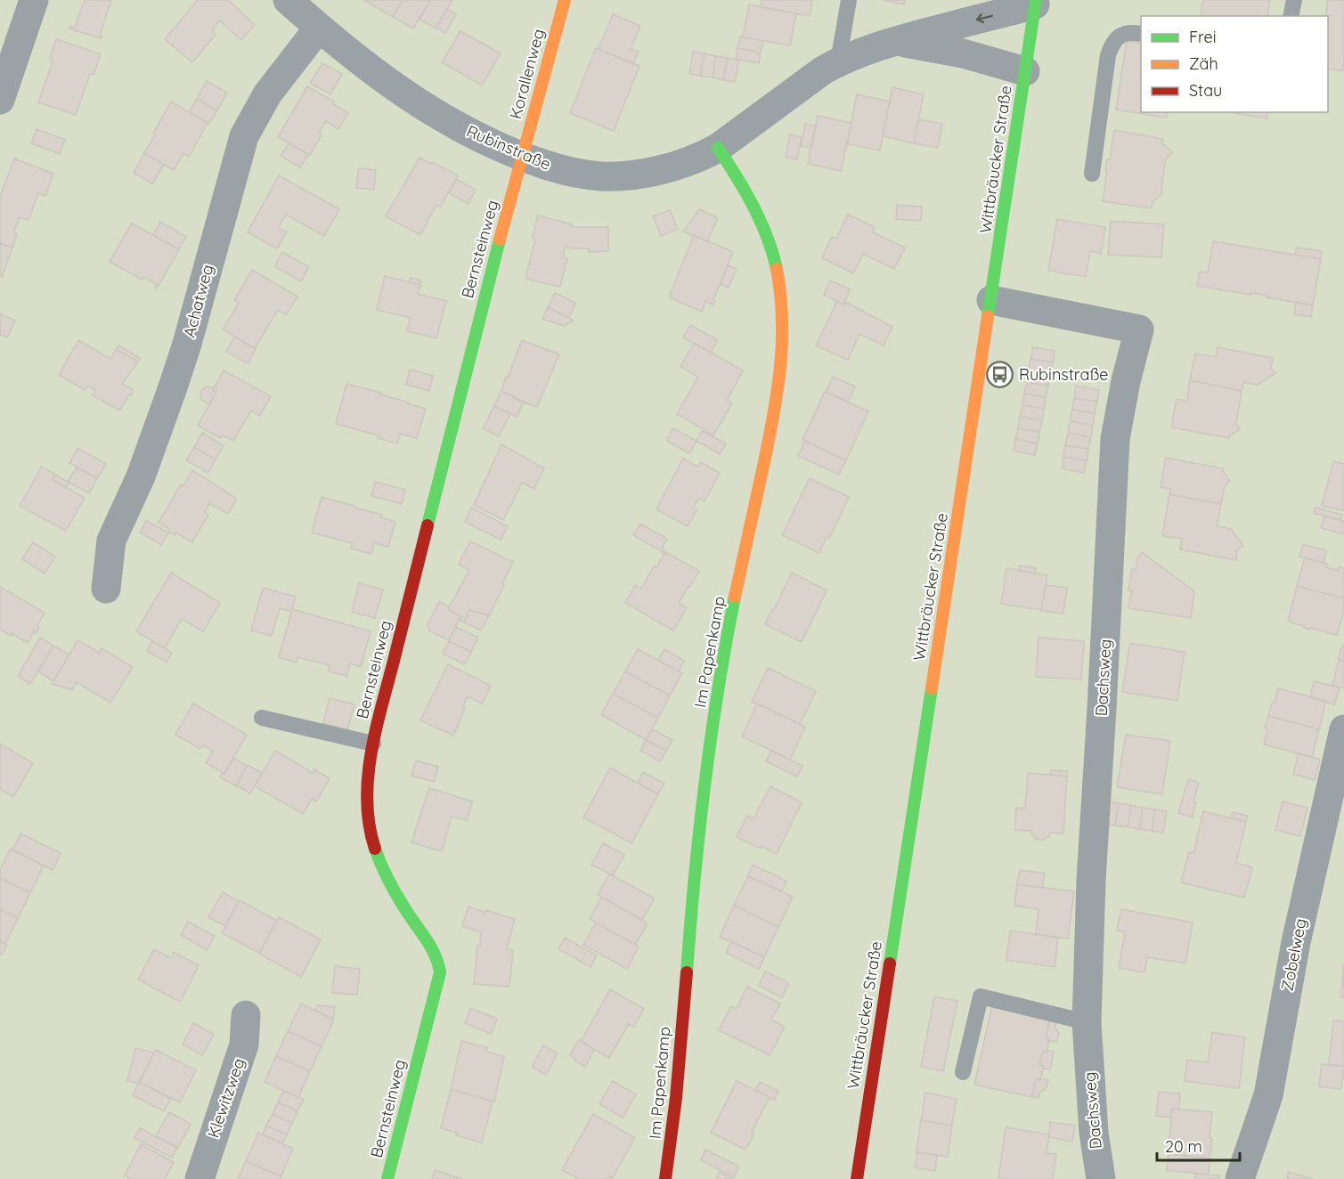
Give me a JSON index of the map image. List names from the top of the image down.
{
  "streets": {
    "street": [
      "Korallenweg",
      "Rubinstraße",
      "Wittbräucker Straße",
      "Bernsteinweg",
      "Achatweg",
      "Im Papenkamp",
      "Dachsweg",
      "Zobelweg",
      "Klewitzweg"
    ]
  },
  "crossings": [
    ["Korallenweg", "Rubinstraße"],
    ["Korallenweg", "Bernsteinweg"],
    ["Rubinstraße", "Wittbräucker Straße"],
    ["Rubinstraße", "Bernsteinweg"],
    ["Rubinstraße", "Achatweg"],
    ["Rubinstraße", "Im Papenkamp"],
    ["Wittbräucker Straße", "Dachsweg"]
  ],
  "places": {
    "bus stop": ["Rubinstraße"]
  },
  "legend": ["Frei", "Zäh", "Stau"],
  "scale_bar": "20 m"
}
